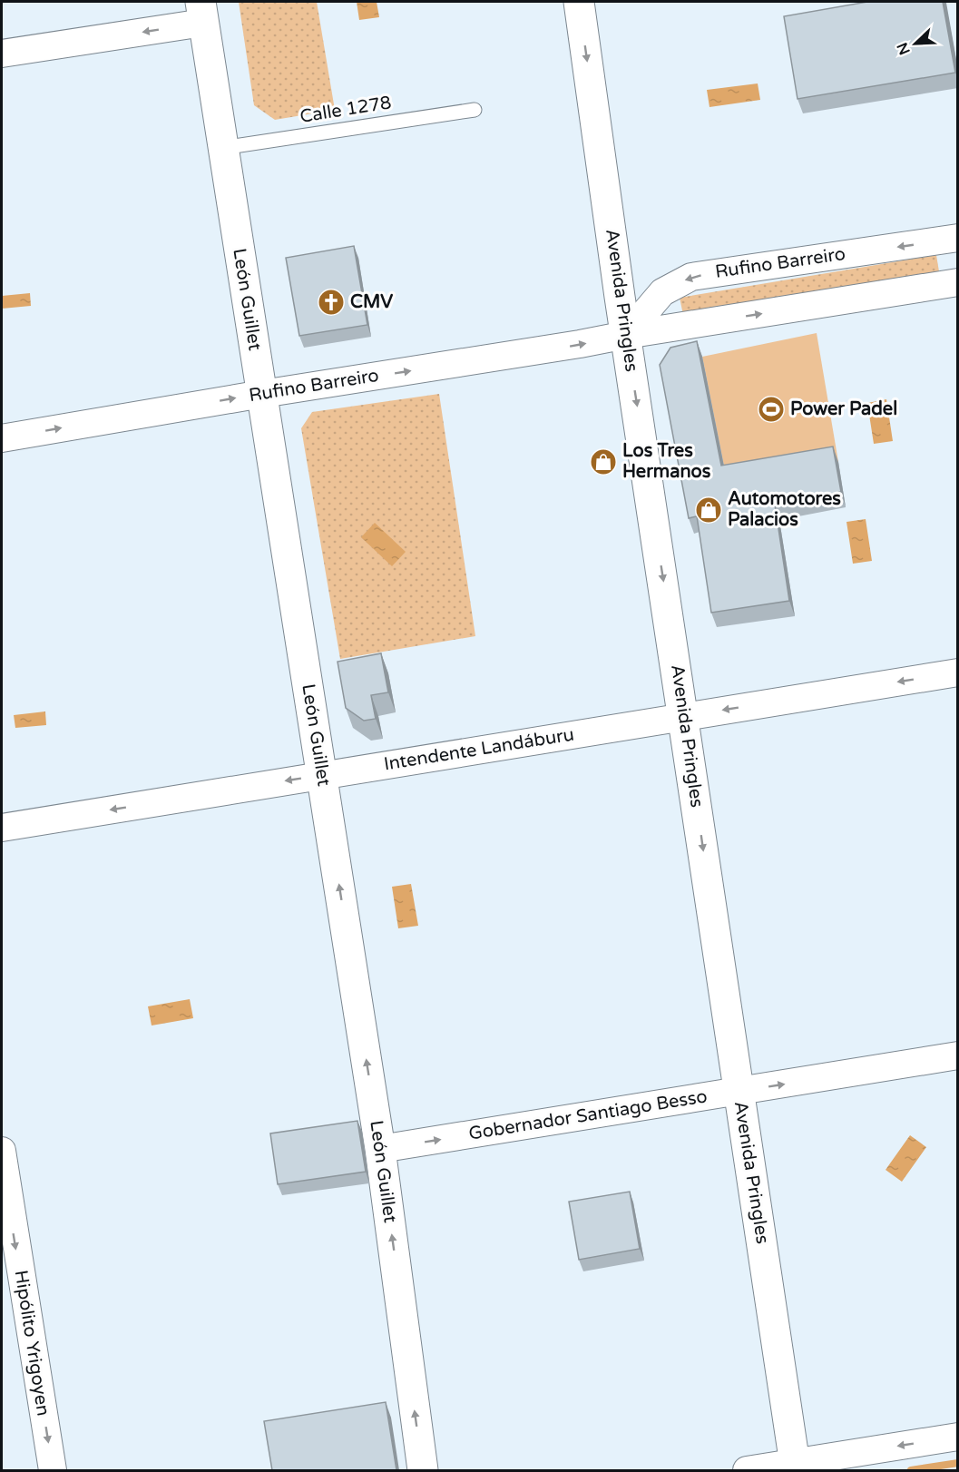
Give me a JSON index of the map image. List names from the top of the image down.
{
  "streets": {
    "main road": ["León Guillet", "Avenida Pringles"],
    "street": [
      "Rufino Barreiro",
      "Intendente Landáburu",
      "Gobernador Santiago Besso",
      "Hipólito Yrigoyen"
    ],
    "lane": ["Calle 1278"]
  },
  "crossings": [
    ["Calle 1278", "León Guillet"],
    ["Rufino Barreiro", "León Guillet"],
    ["Rufino Barreiro", "Avenida Pringles"],
    ["León Guillet", "Intendente Landáburu"],
    ["León Guillet", "Gobernador Santiago Besso"],
    ["Avenida Pringles", "Intendente Landáburu"],
    ["Avenida Pringles", "Gobernador Santiago Besso"]
  ],
  "one_way": [
    "León Guillet",
    "Avenida Pringles",
    "Intendente Landáburu",
    "Gobernador Santiago Besso",
    "Hipólito Yrigoyen"
  ],
  "places": {
    "church": ["CMV"],
    "sports": ["Power Padel"],
    "shop": ["Los Tres Hermanos", "Automotores Palacios"]
  },
  "north": "bottom left"
}
